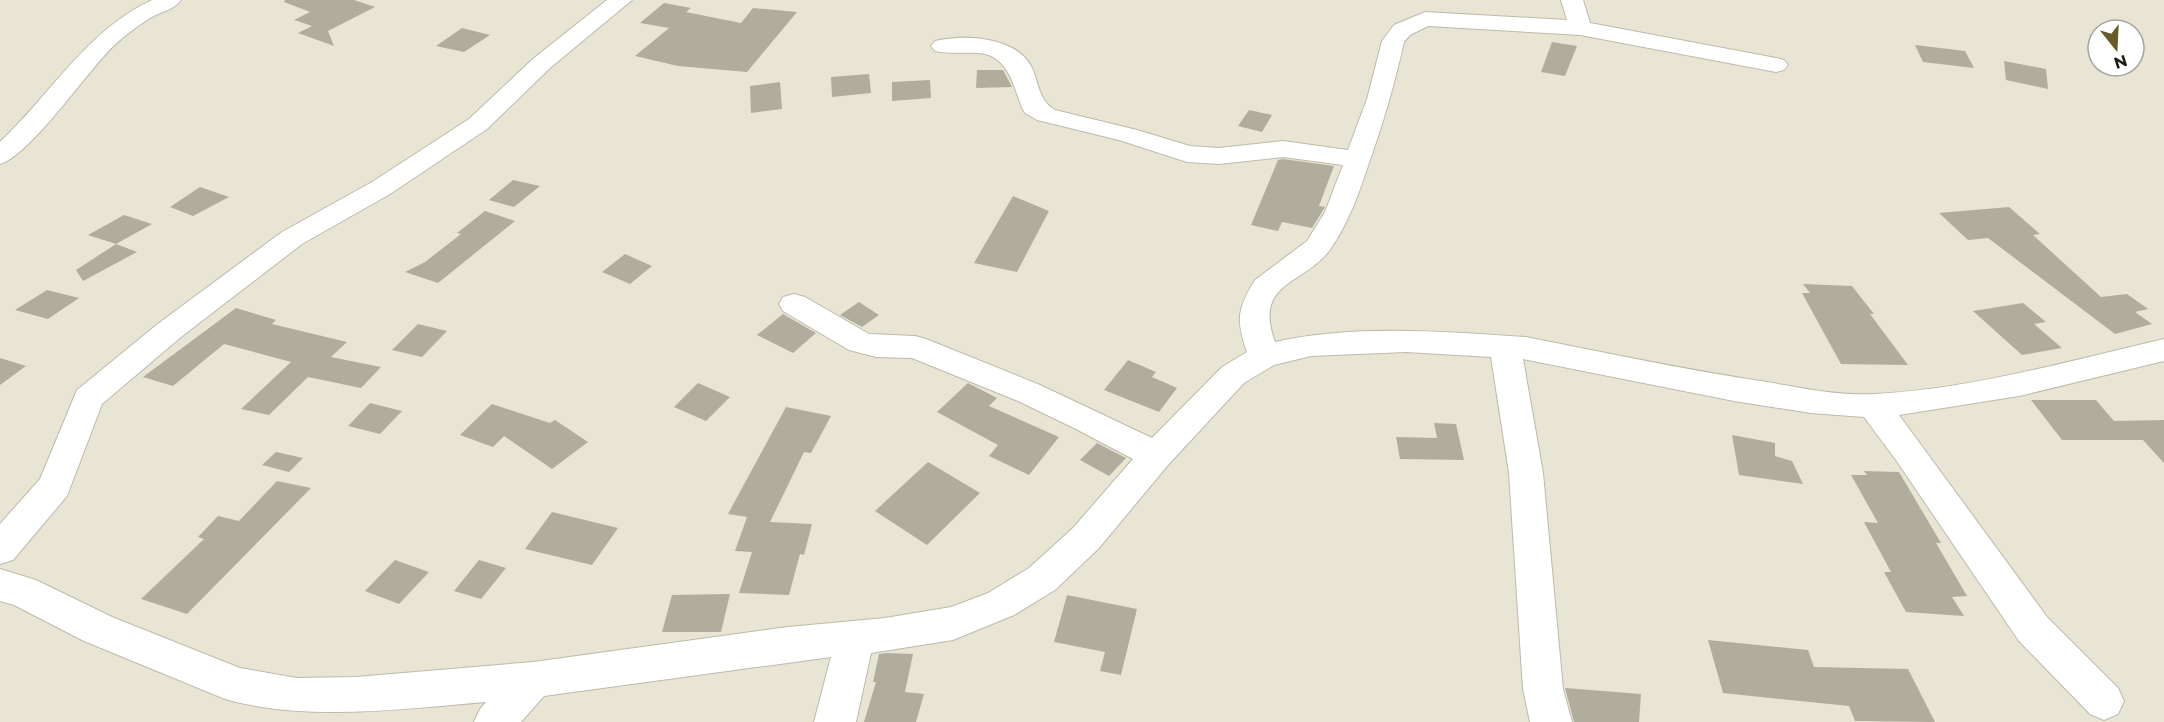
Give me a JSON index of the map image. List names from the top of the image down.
{
  "north": "bottom"
}
